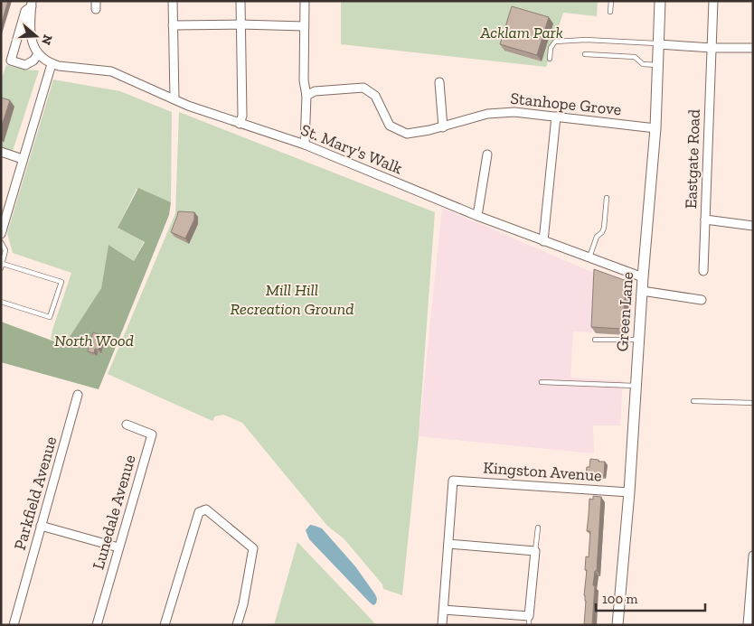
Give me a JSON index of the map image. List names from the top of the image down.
{
  "streets": {
    "street": [
      "Stanhope Grove",
      "St. Mary's Walk",
      "Eastgate Road",
      "Green Lane",
      "Kingston Avenue",
      "Parkfield Avenue",
      "Lunedale Avenue"
    ]
  },
  "crossings": [
    ["Stanhope Grove", "Green Lane"],
    ["St. Mary's Walk", "Green Lane"],
    ["Green Lane", "Kingston Avenue"]
  ],
  "parks": ["Acklam Park", "Mill Hill Recreation Ground", "North Wood"],
  "scale_bar": "100 m",
  "north": "right"
}
